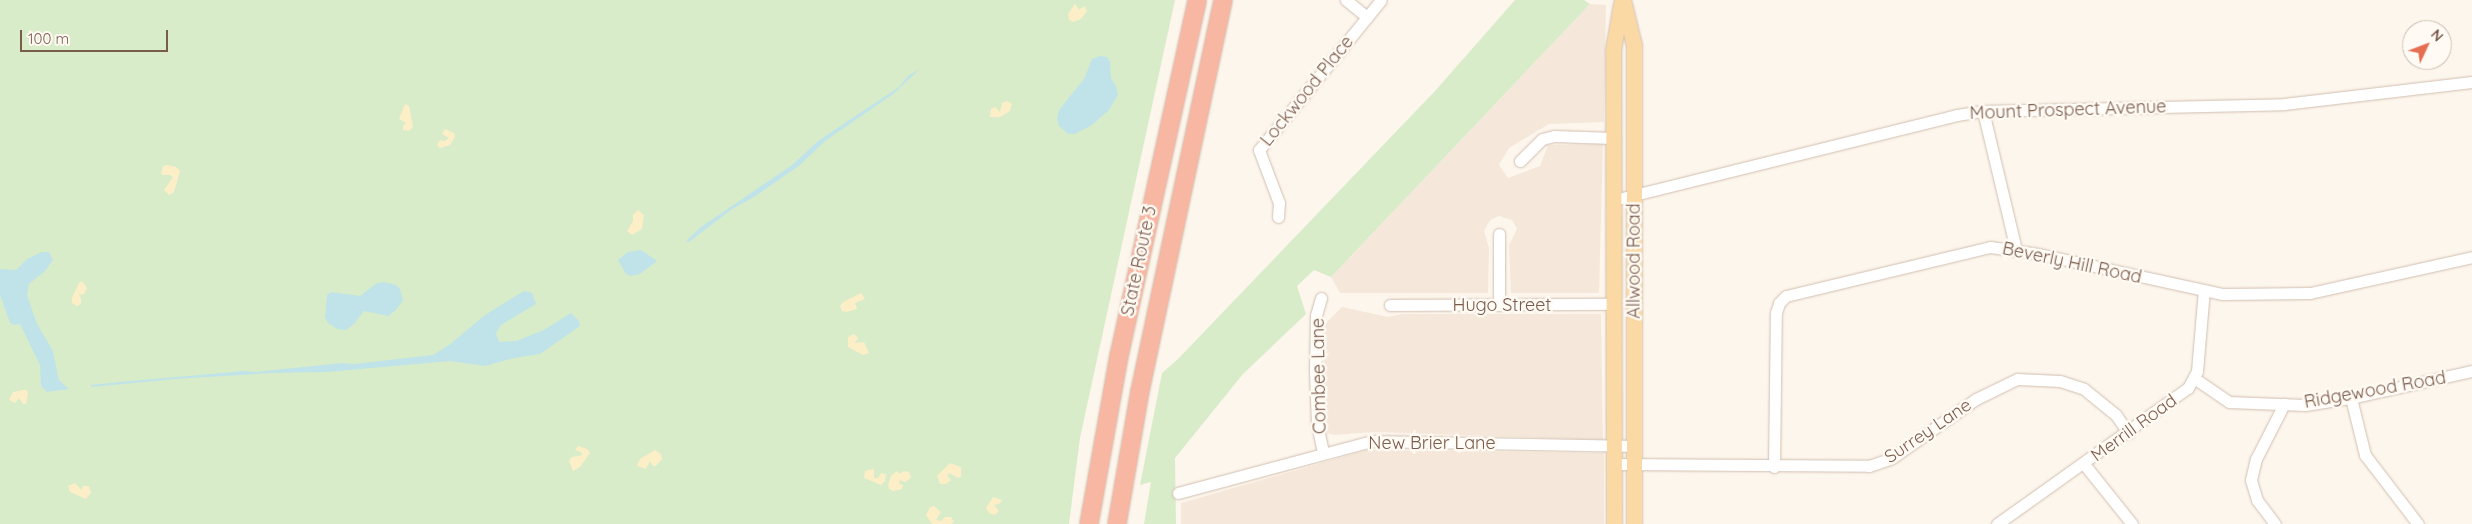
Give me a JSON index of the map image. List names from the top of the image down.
{
  "streets": {
    "highway": ["State Route 3"],
    "main road": ["Allwood Road"],
    "street": [
      "Lockwood Place",
      "Mount Prospect Avenue",
      "Beverly Hill Road",
      "Hugo Street",
      "Combee Lane",
      "Ridgewood Road",
      "Merrill Road",
      "Surrey Lane",
      "New Brier Lane"
    ]
  },
  "crossings": [
    ["Mount Prospect Avenue", "Allwood Road"],
    ["Allwood Road", "Hugo Street"],
    ["Allwood Road", "Surrey Lane"],
    ["Allwood Road", "New Brier Lane"],
    ["Beverly Hill Road", "Merrill Road"],
    ["Beverly Hill Road", "Surrey Lane"],
    ["Combee Lane", "New Brier Lane"],
    ["Ridgewood Road", "Merrill Road"],
    ["Merrill Road", "Surrey Lane"]
  ],
  "scale_bar": "100 m",
  "north": "top right"
}
